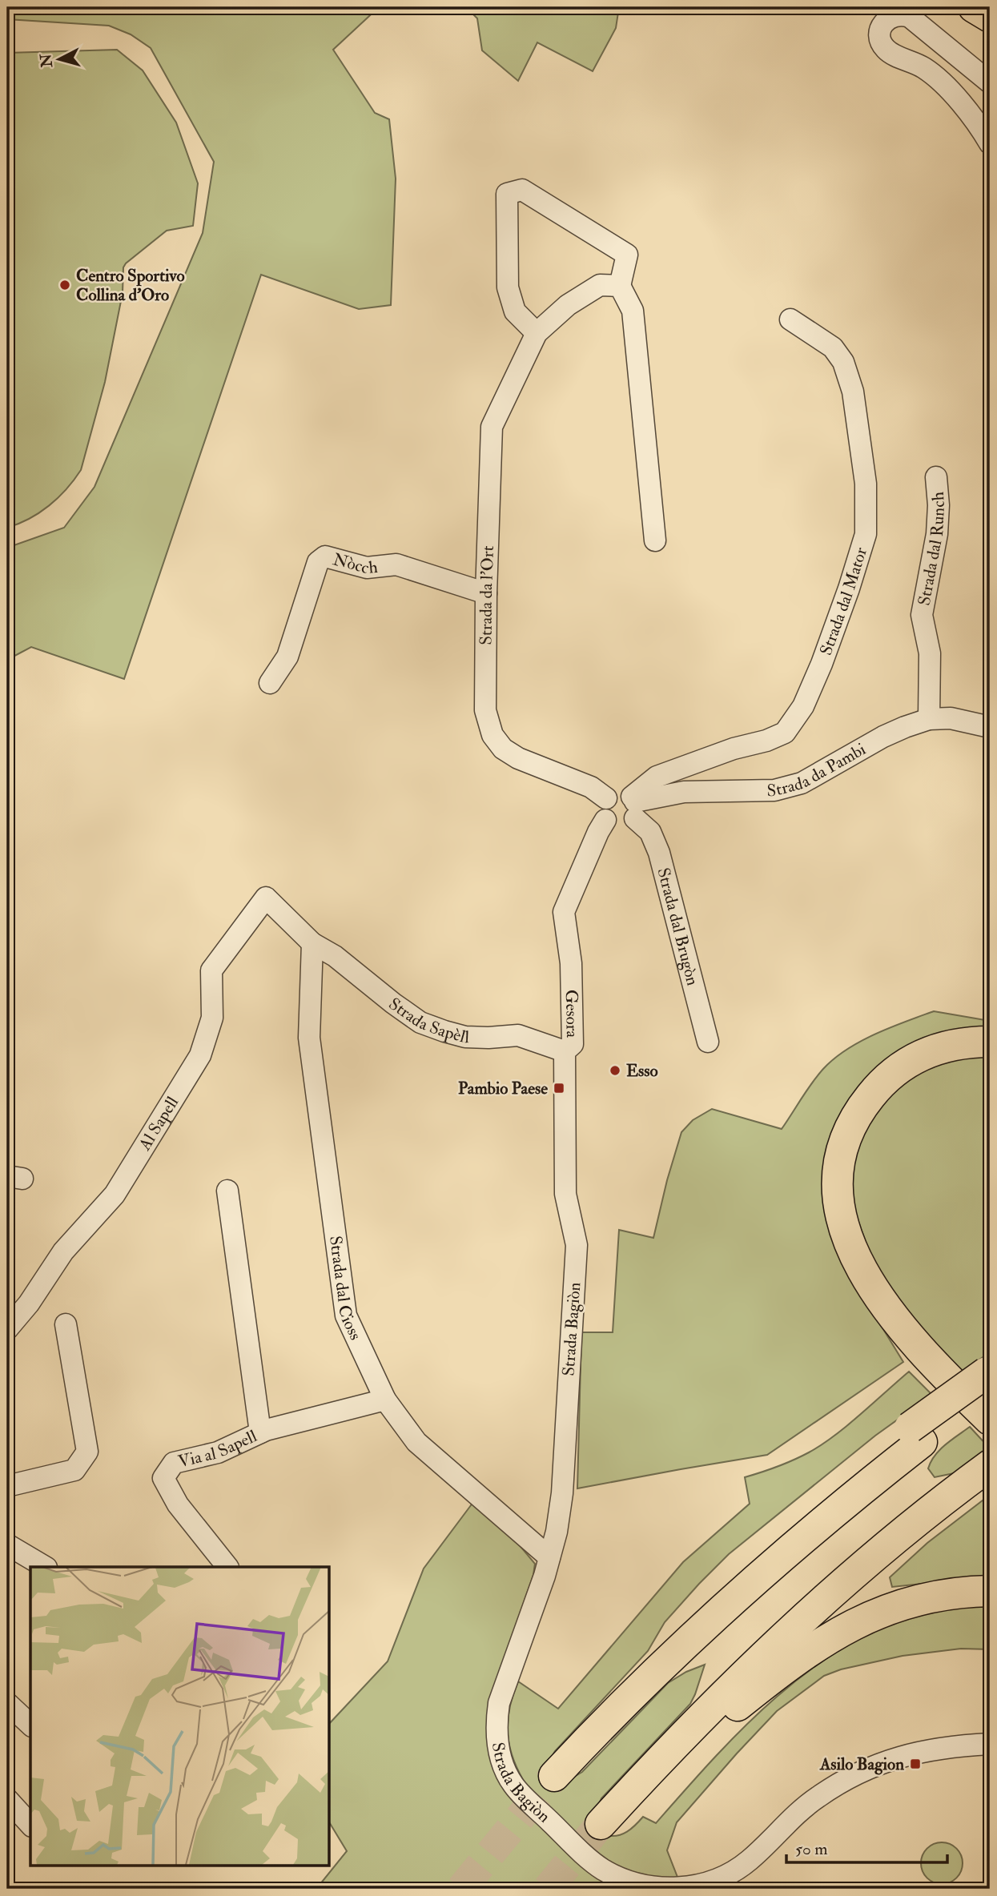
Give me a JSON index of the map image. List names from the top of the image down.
{
  "streets": {
    "street": [
      "Strada dal Runch",
      "Nòcch",
      "Strada da l'Ort",
      "Strada dal Mator",
      "Strada da Pambi",
      "Strada dal Brugòn",
      "Gesora",
      "Strada Sapèll",
      "Al Sapell",
      "Strada dal Cioss",
      "Strada Bagiòn",
      "Via al Sapell"
    ]
  },
  "crossings": [
    ["Strada dal Runch", "Strada da Pambi"],
    ["Nòcch", "Strada da l'Ort"],
    ["Strada da l'Ort", "Strada dal Mator"],
    ["Strada da l'Ort", "Strada da Pambi"],
    ["Strada da l'Ort", "Strada dal Brugòn"],
    ["Strada da l'Ort", "Gesora"],
    ["Strada dal Mator", "Strada da Pambi"],
    ["Strada dal Mator", "Strada dal Brugòn"],
    ["Strada dal Mator", "Gesora"],
    ["Strada da Pambi", "Strada dal Brugòn"],
    ["Strada da Pambi", "Gesora"],
    ["Strada dal Brugòn", "Gesora"],
    ["Gesora", "Strada Sapèll"],
    ["Gesora", "Strada Bagiòn"],
    ["Strada Sapèll", "Al Sapell"],
    ["Strada Sapèll", "Strada dal Cioss"],
    ["Strada dal Cioss", "Strada Bagiòn"],
    ["Strada dal Cioss", "Via al Sapell"]
  ],
  "places": {
    "other": ["Centro Sportivo Collina d'Oro", "Esso"],
    "transit": ["Pambio Paese", "Asilo Bagion"]
  },
  "scale_bar": "50 m",
  "north": "left"
}
